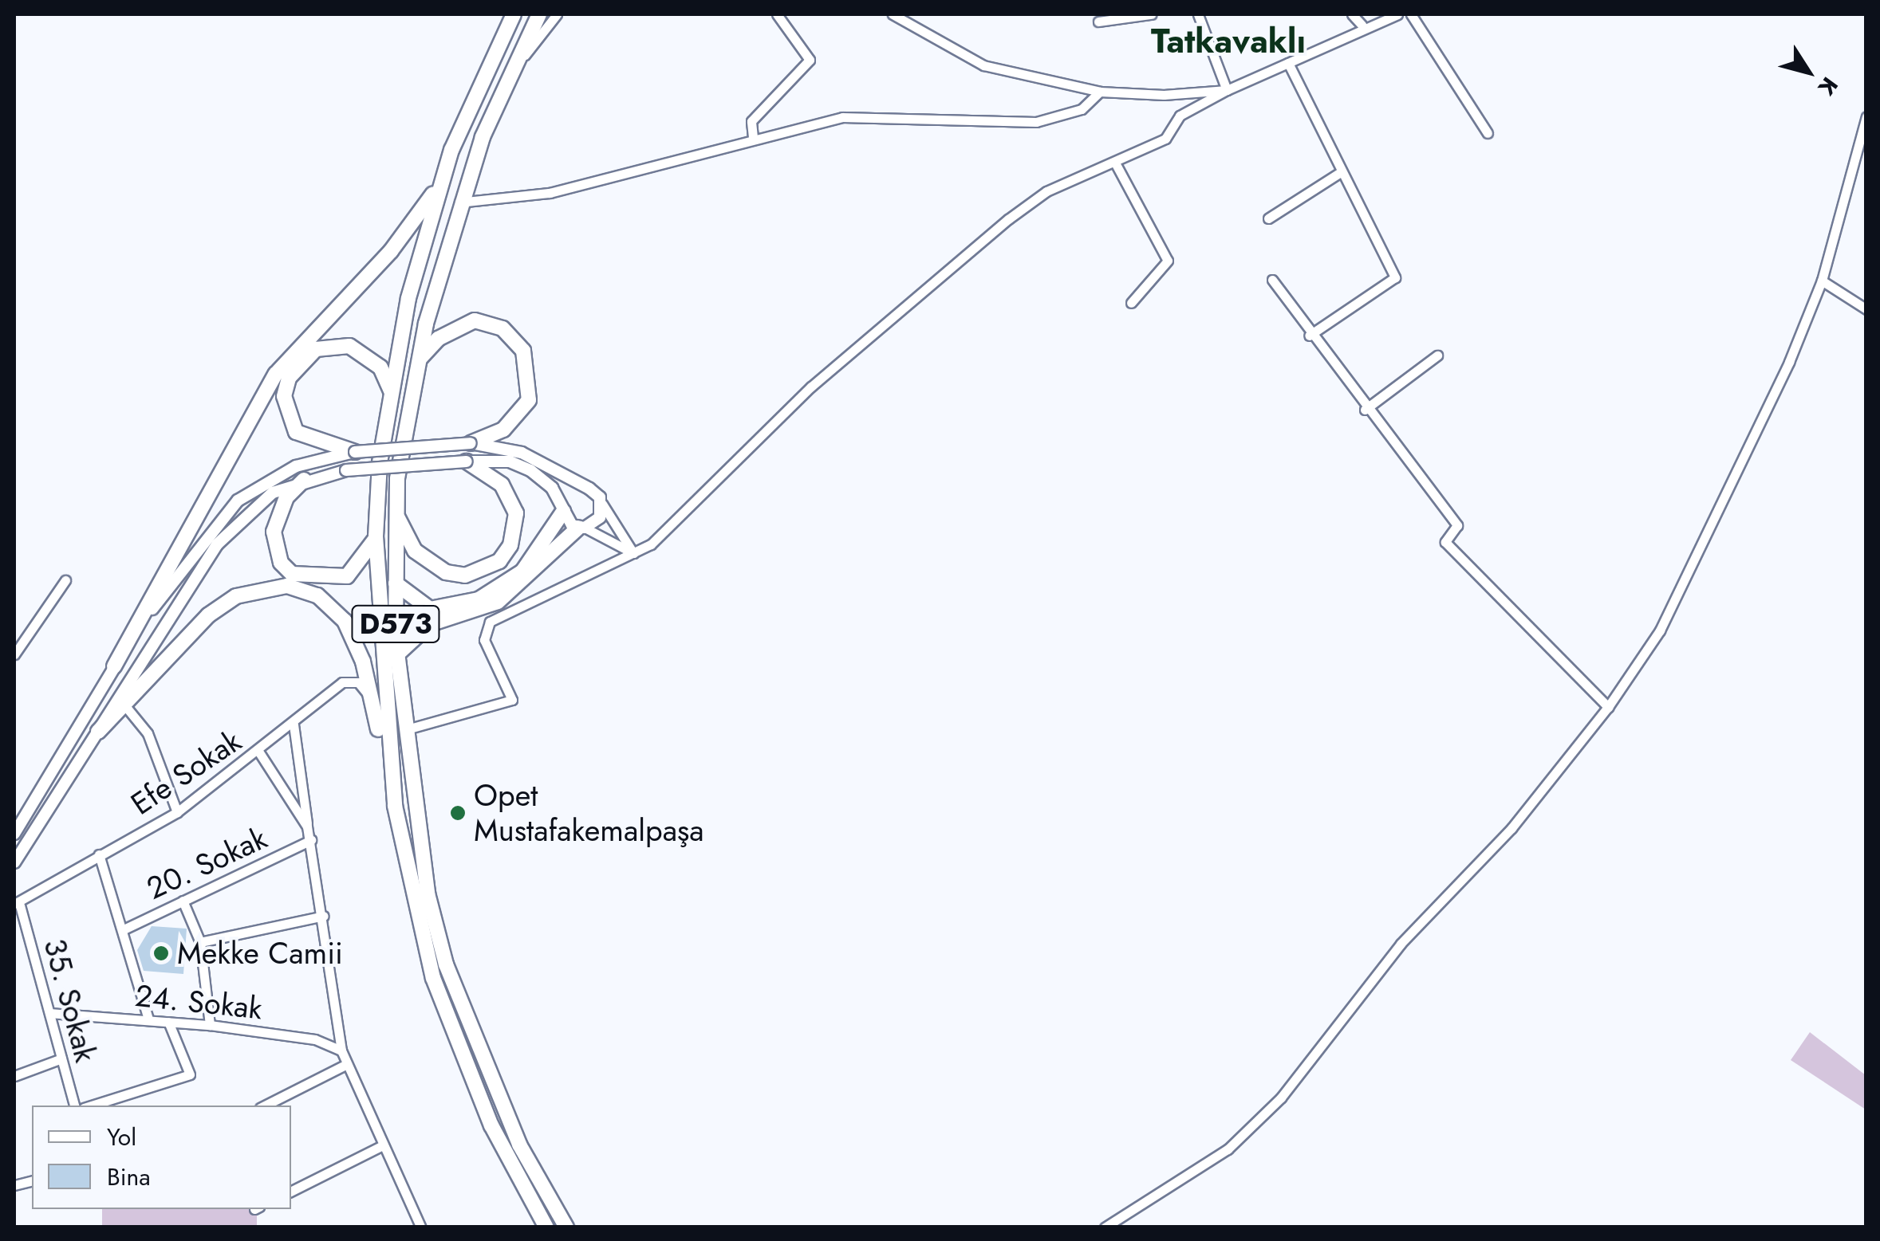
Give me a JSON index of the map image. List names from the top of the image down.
{
  "streets": {
    "highway": ["D573"],
    "street": [
      "Efe Sokak",
      "20. Sokak",
      "35. Sokak",
      "24. Sokak"
    ]
  },
  "crossings": [
    ["Efe Sokak", "35. Sokak"],
    ["35. Sokak", "24. Sokak"]
  ],
  "districts": ["Tatkavaklı"],
  "places": ["Opet Mustafakemalpaşa", "Mekke Camii"],
  "legend": ["Yol", "Bina"],
  "north": "bottom right"
}
